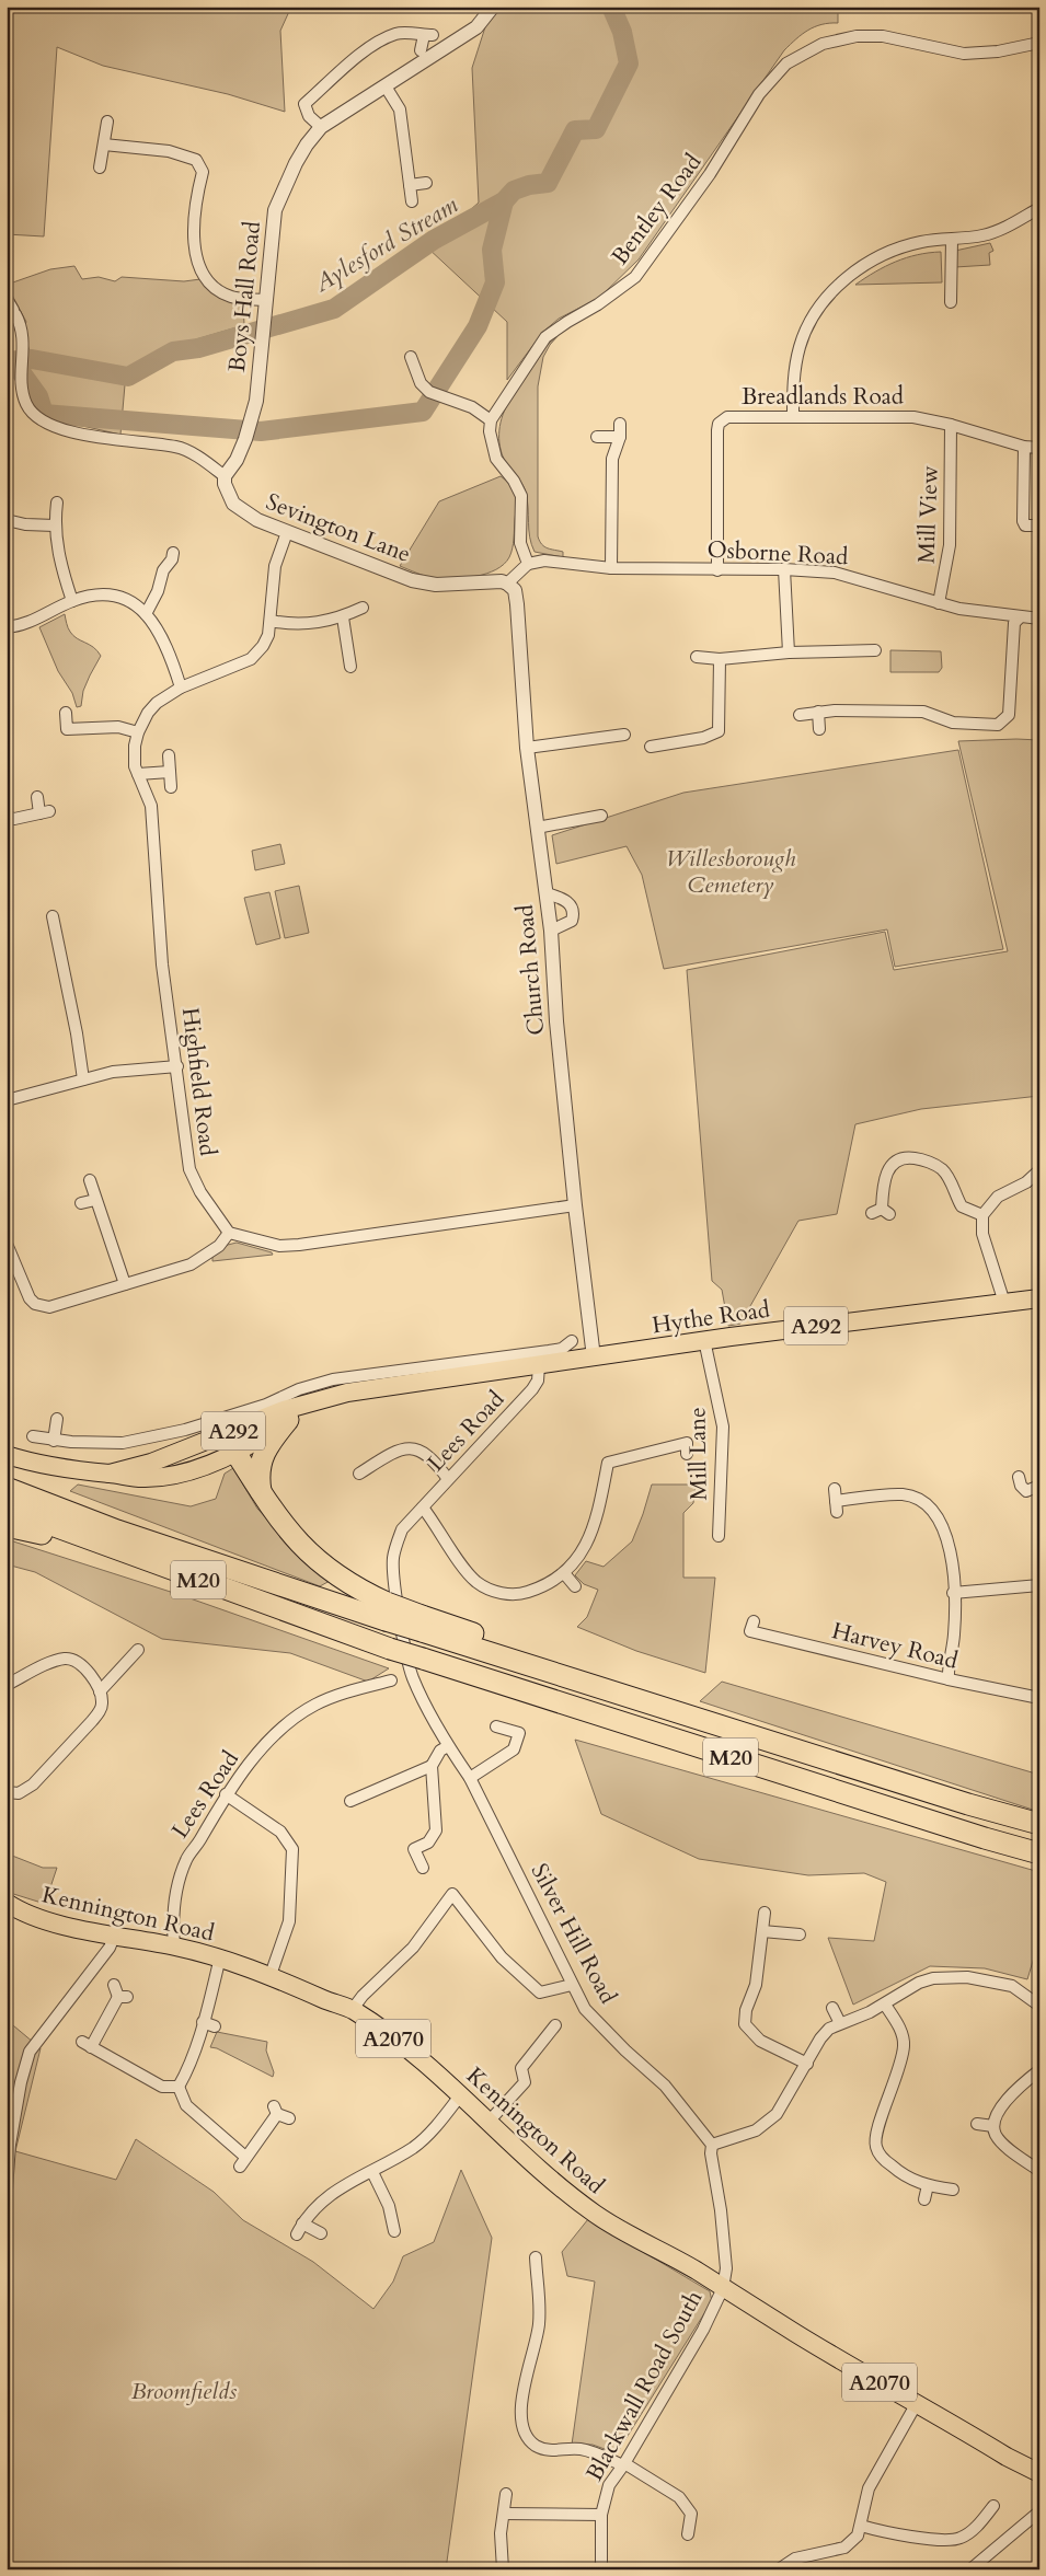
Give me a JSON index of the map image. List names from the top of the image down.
{
  "streets": {
    "highway": ["M20"],
    "main road": [
      "Hythe Road",
      "A292",
      "Kennington Road",
      "A2070"
    ],
    "street": [
      "Bentley Road",
      "Boys Hall Road",
      "Breadlands Road",
      "Mill View",
      "Sevington Lane",
      "Osborne Road",
      "Church Road",
      "Highfield Road",
      "Lees Road",
      "Mill Lane",
      "Harvey Road",
      "Silver Hill Road",
      "Blackwall Road South"
    ]
  },
  "crossings": [
    ["Boys Hall Road", "Sevington Lane"],
    ["Breadlands Road", "Mill View"],
    ["Breadlands Road", "Osborne Road"],
    ["Mill View", "Osborne Road"],
    ["Sevington Lane", "Church Road"],
    ["Sevington Lane", "Highfield Road"],
    ["Church Road", "Hythe Road"],
    ["Hythe Road", "Lees Road"],
    ["Hythe Road", "Mill Lane"],
    ["Hythe Road", "M20"],
    ["Lees Road", "M20"],
    ["Lees Road", "Kennington Road"],
    ["Lees Road", "Silver Hill Road"],
    ["M20", "Silver Hill Road"],
    ["Kennington Road", "Blackwall Road South"]
  ],
  "water": ["Aylesford Stream"],
  "parks": ["Willesborough Cemetery", "Broomfields"]
}
